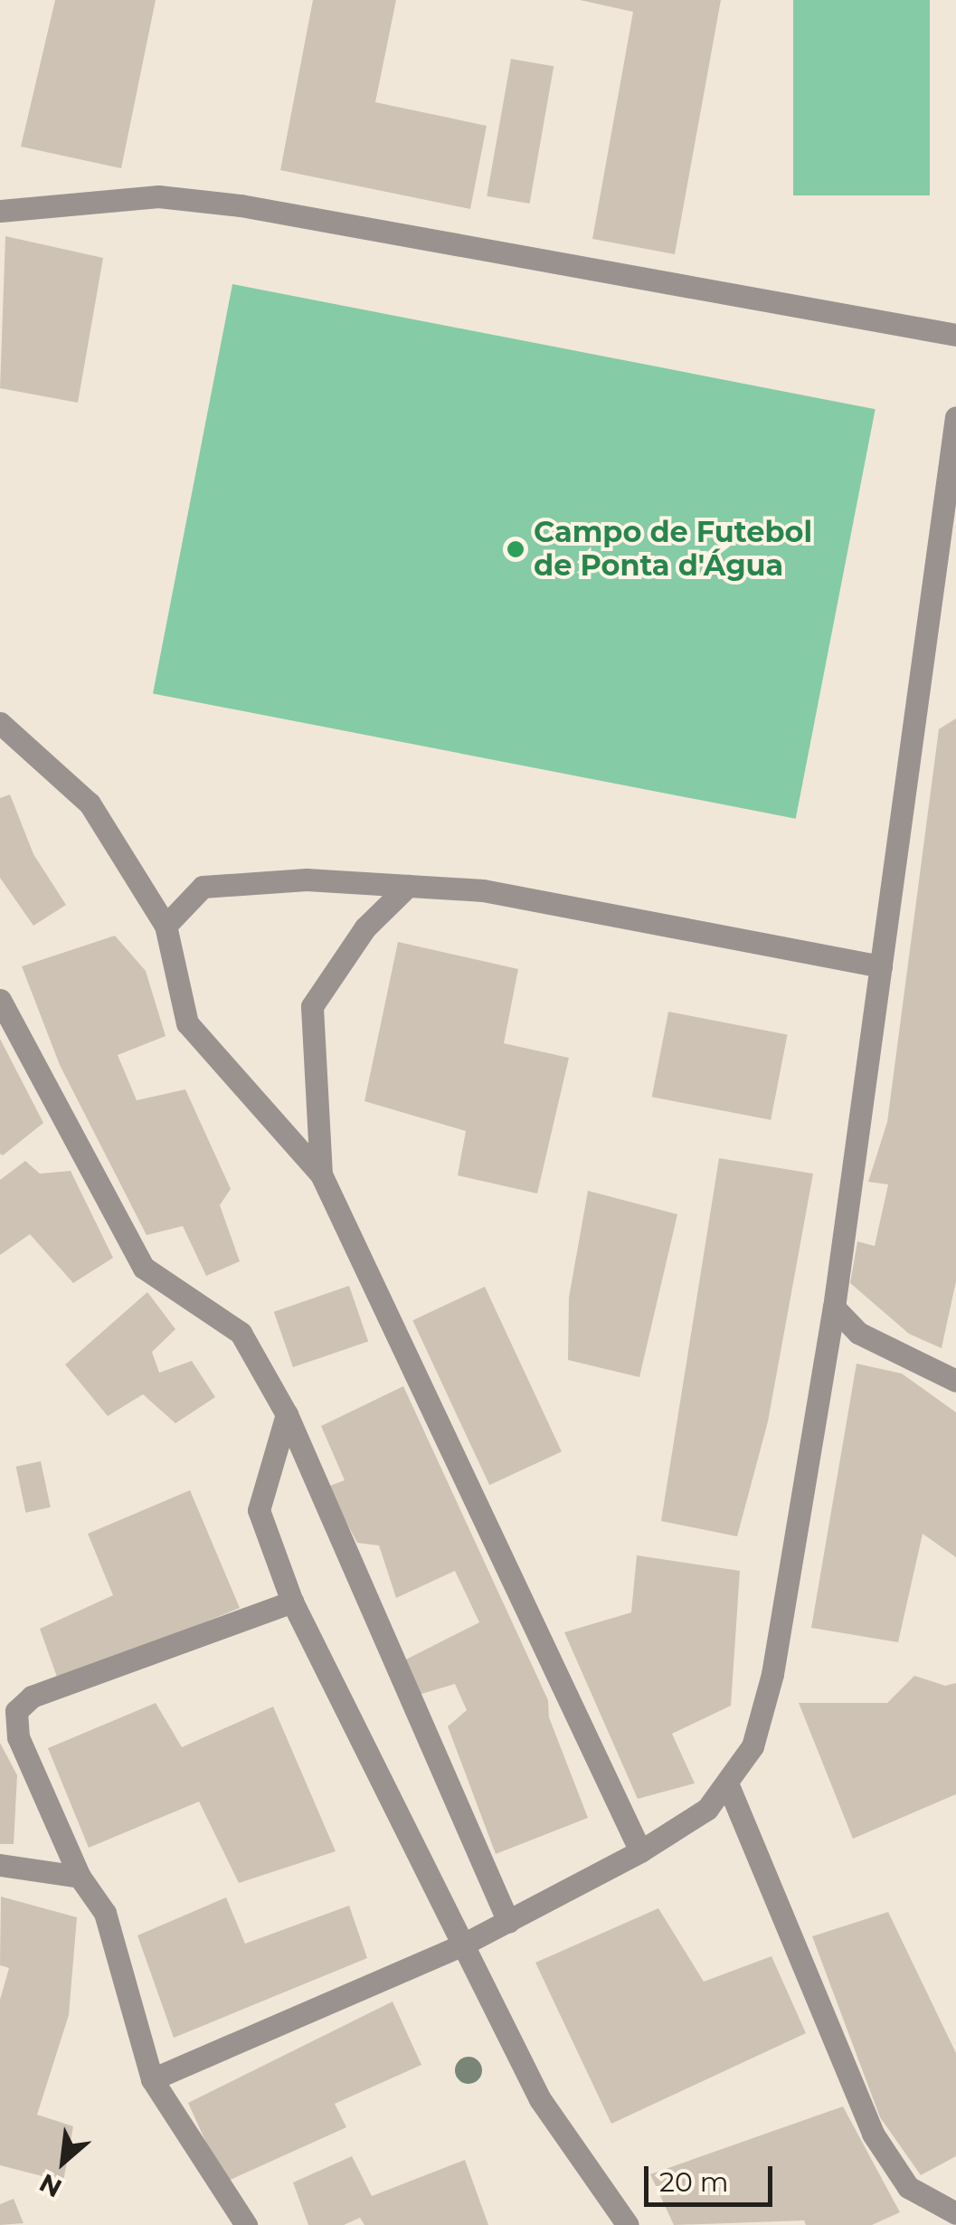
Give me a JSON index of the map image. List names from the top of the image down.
{
  "places": ["Campo de Futebol de Ponta d'Água"],
  "scale_bar": "20 m",
  "north": "bottom left"
}
